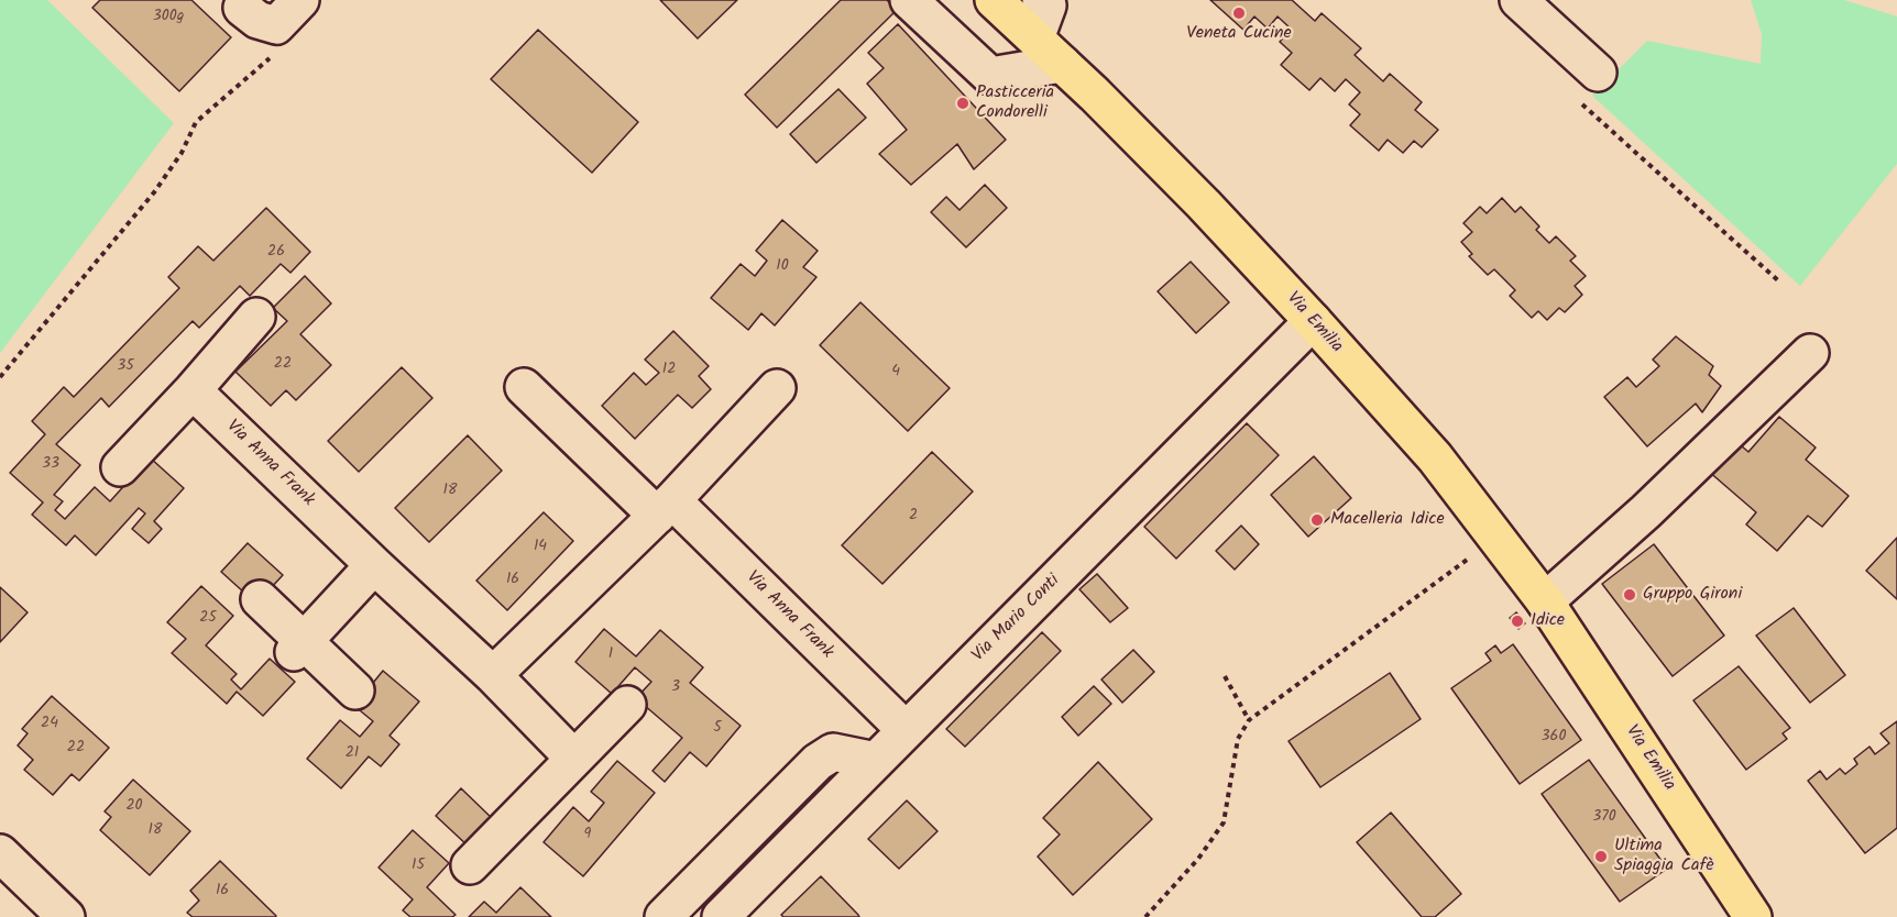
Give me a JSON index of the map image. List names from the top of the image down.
{
  "streets": {
    "main road": ["Via Emilia"],
    "street": ["Via Anna Frank", "Via Mario Conti"]
  },
  "crossings": [
    ["Via Emilia", "Via Mario Conti"],
    ["Via Anna Frank", "Via Mario Conti"]
  ],
  "places": [
    "Veneta Cucine",
    "Pasticceria Condorelli",
    "Macelleria Idice",
    "Gruppo Gironi",
    "Idice",
    "Ultima Spiaggia Cafè"
  ],
  "house_numbers": [
    "300g",
    "26",
    "10",
    "22",
    "35",
    "12",
    "4",
    "33",
    "18",
    "2",
    "14",
    "16",
    "25",
    "1",
    "3",
    "24",
    "5",
    "360",
    "22",
    "21",
    "20",
    "370",
    "18",
    "9",
    "15",
    "16"
  ]
}
